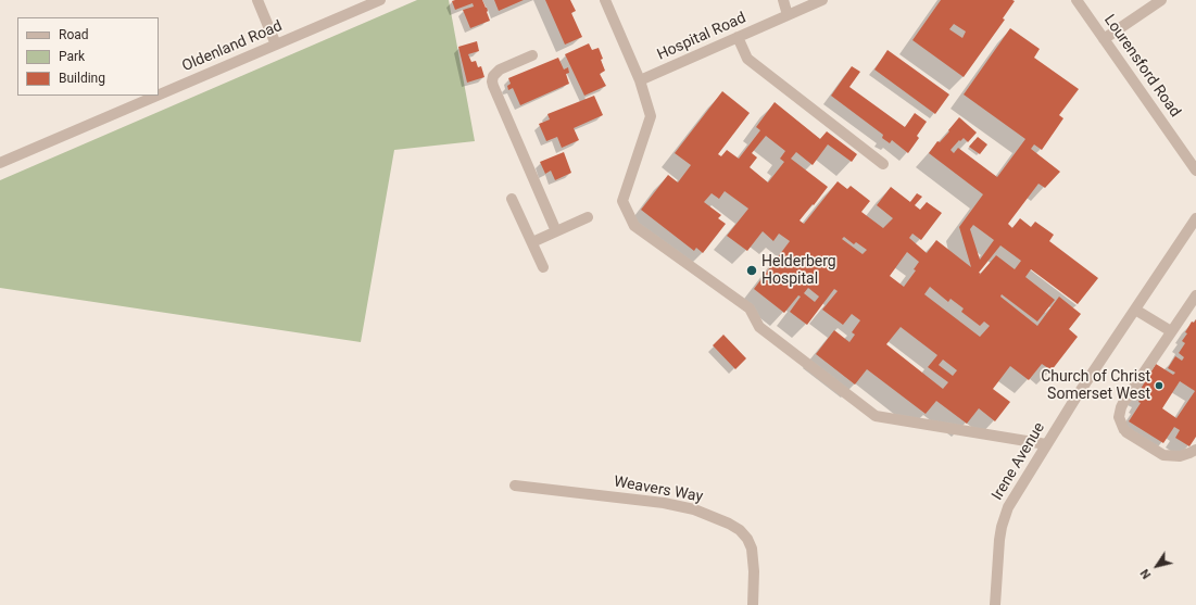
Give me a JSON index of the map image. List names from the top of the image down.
{
  "streets": {
    "street": [
      "Hospital Road",
      "Oldenland Road",
      "Lourensford Road",
      "Irene Avenue",
      "Weavers Way"
    ]
  },
  "places": ["Helderberg Hospital", "Church of Christ Somerset West"],
  "legend": ["Road", "Park", "Building"],
  "north": "bottom left"
}
